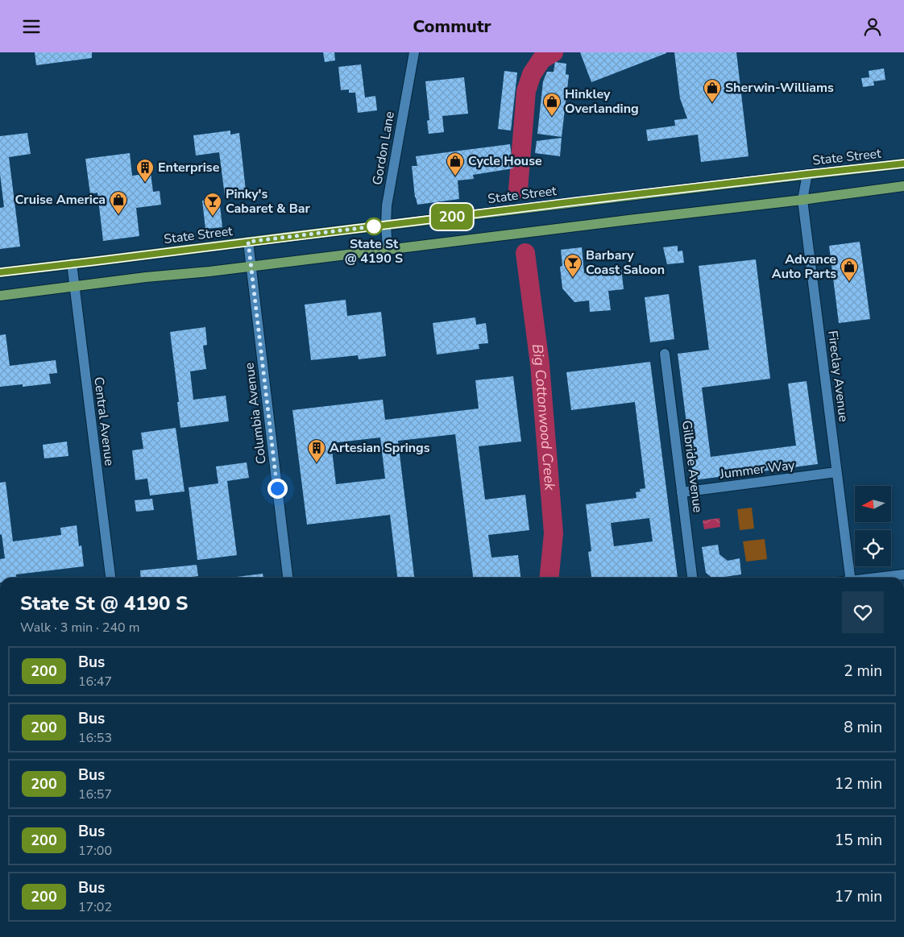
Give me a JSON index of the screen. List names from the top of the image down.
{
  "streets": {
    "main road": ["State Street"],
    "street": [
      "Gordon Lane",
      "Fireclay Avenue",
      "Columbia Avenue",
      "Central Avenue",
      "Gilbride Avenue",
      "Jummer Way"
    ]
  },
  "crossings": [
    ["Gordon Lane", "State Street"],
    ["State Street", "Fireclay Avenue"],
    ["State Street", "Columbia Avenue"],
    ["State Street", "Central Avenue"],
    ["Fireclay Avenue", "Jummer Way"],
    ["Gilbride Avenue", "Jummer Way"]
  ],
  "water": ["Big Cottonwood Creek"],
  "places": {
    "shop": [
      "Sherwin-Williams",
      "Hinkley Overlanding",
      "Cycle House",
      "Cruise America",
      "Advance Auto Parts"
    ],
    "building": ["Enterprise", "Artesian Springs"],
    "bar": ["Pinky's Cabaret & Bar", "Barbary Coast Saloon"],
    "other": ["State St @ 4190 S"]
  },
  "lines": ["bus line 200"],
  "north": "left",
  "page": {
    "header": "Commutr",
    "on_map": "200",
    "heading": ["State St @ 4190 S", "Walk · 3 min · 240 m"],
    "list": [
      {
        "mark": "200",
        "name": "Bus",
        "note": "16:47",
        "value": "2 min"
      },
      {
        "mark": "200",
        "name": "Bus",
        "note": "16:53",
        "value": "8 min"
      },
      {
        "mark": "200",
        "name": "Bus",
        "note": "16:57",
        "value": "12 min"
      },
      {
        "mark": "200",
        "name": "Bus",
        "note": "17:00",
        "value": "15 min"
      },
      {
        "mark": "200",
        "name": "Bus",
        "note": "17:02",
        "value": "17 min"
      }
    ]
  }
}
